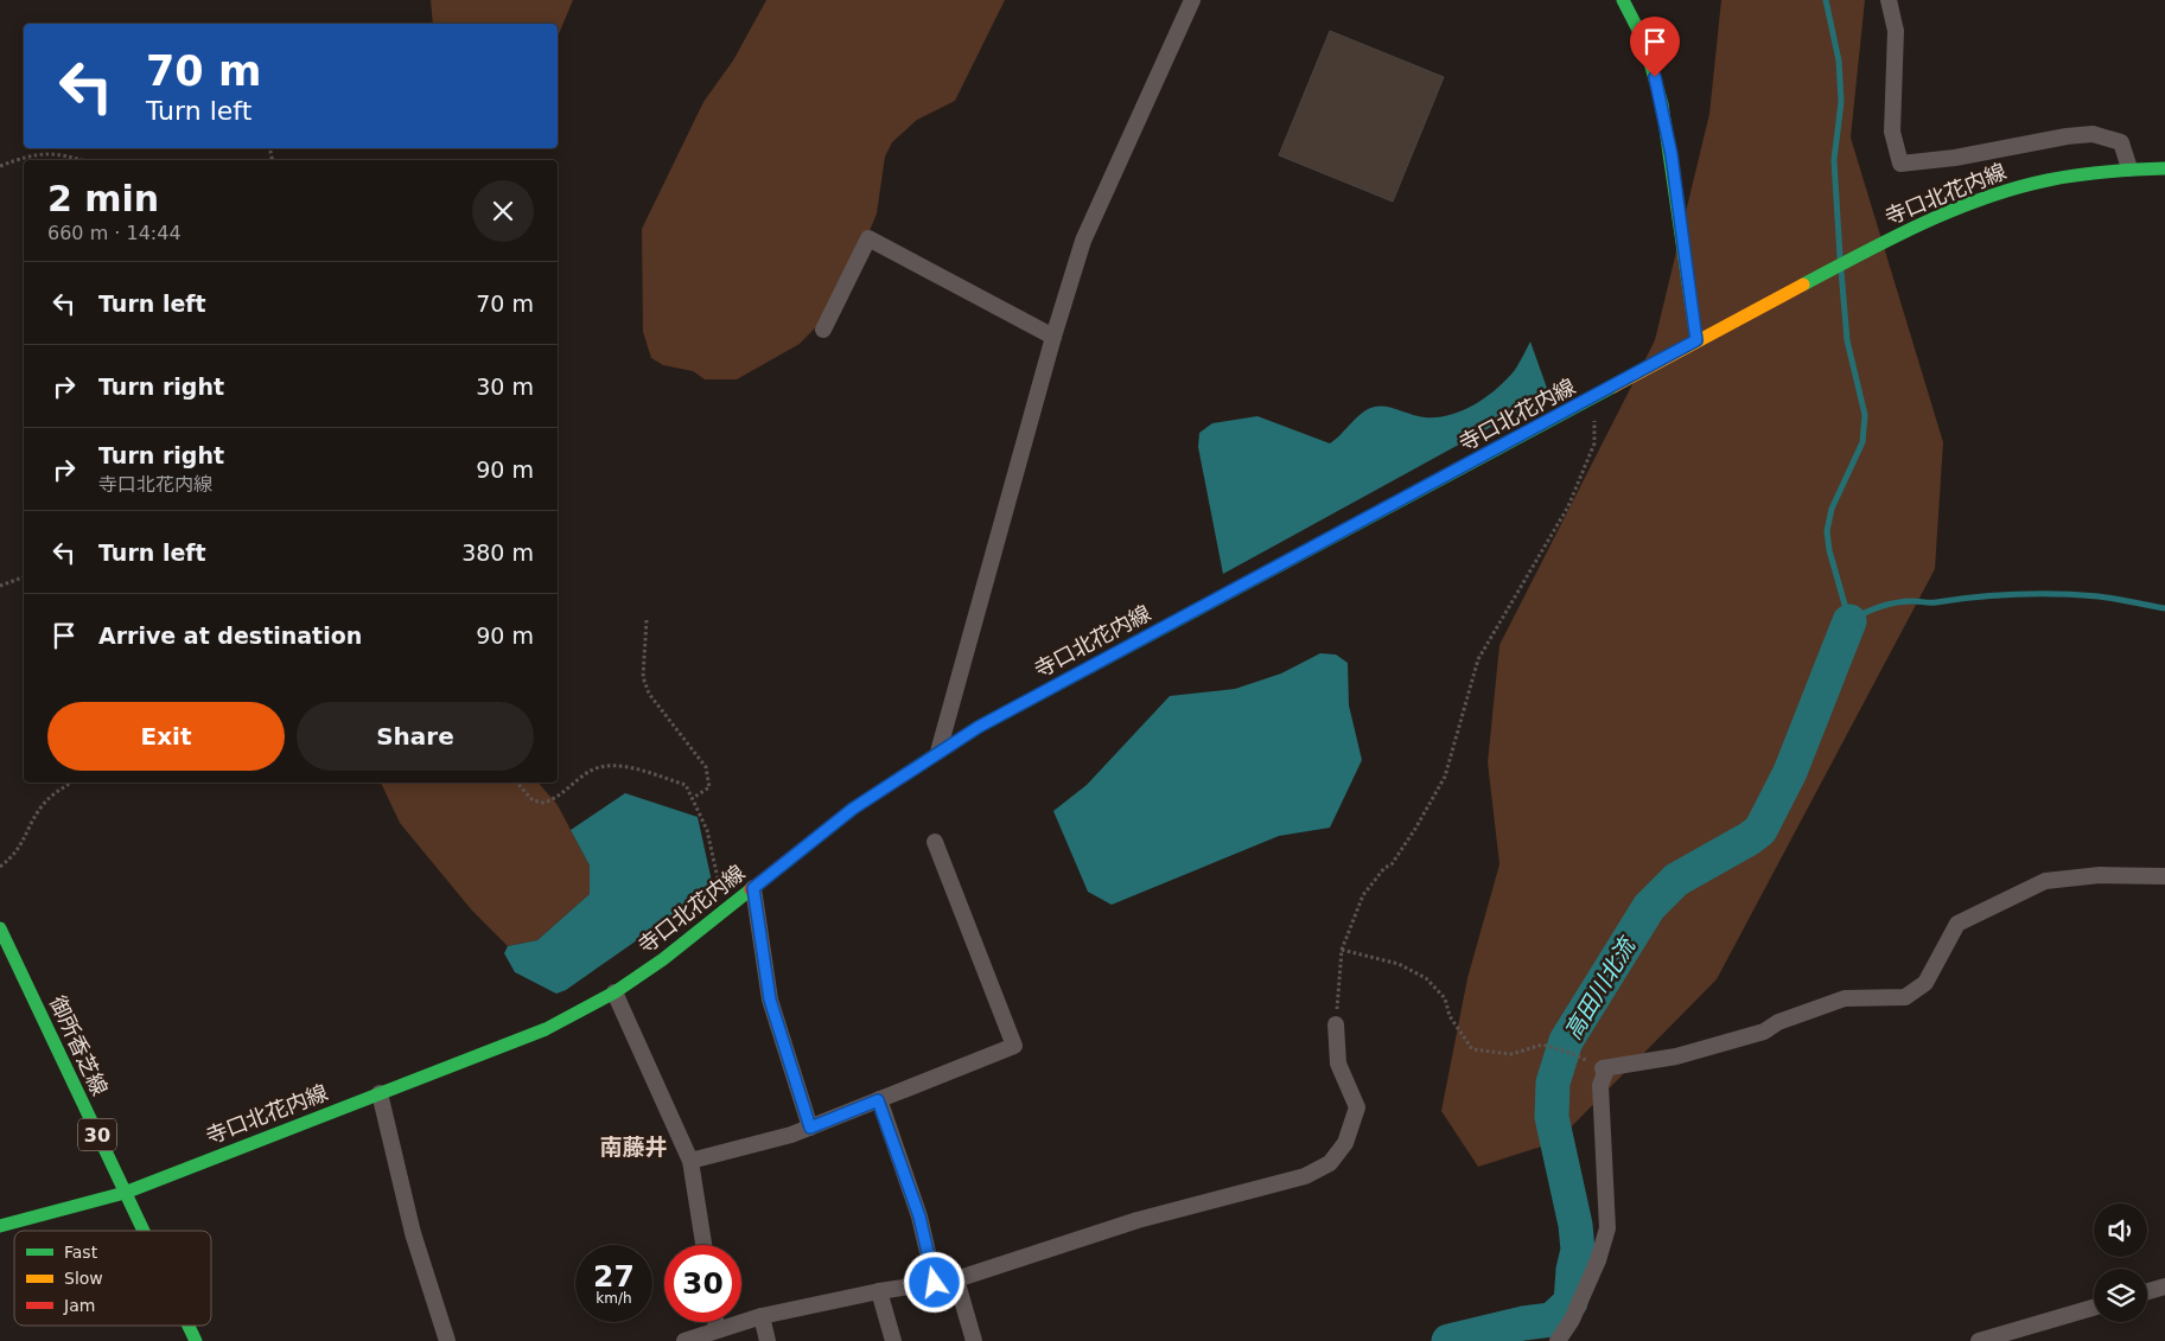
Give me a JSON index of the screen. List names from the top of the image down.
{
  "streets": {
    "main road": ["寺口北花内線", "御所香芝線", "30"]
  },
  "crossings": [
    ["寺口北花内線", "御所香芝線"]
  ],
  "districts": ["南藤井"],
  "water": ["高田川北流"],
  "legend": ["Fast", "Slow", "Jam"],
  "page": {
    "turn": ["70 m", "Turn left"],
    "heading": ["2 min", "660 m · 14:44"],
    "list": [
      {
        "name": "Turn left",
        "value": "70 m"
      },
      {
        "name": "Turn right",
        "value": "30 m"
      },
      {
        "name": "Turn right",
        "note": "寺口北花内線",
        "value": "90 m"
      },
      {
        "name": "Turn left",
        "value": "380 m"
      },
      {
        "name": "Arrive at destination",
        "value": "90 m"
      }
    ],
    "buttons": ["Exit", "Share"],
    "speed": "27 km/h",
    "limit": "30"
  }
}
